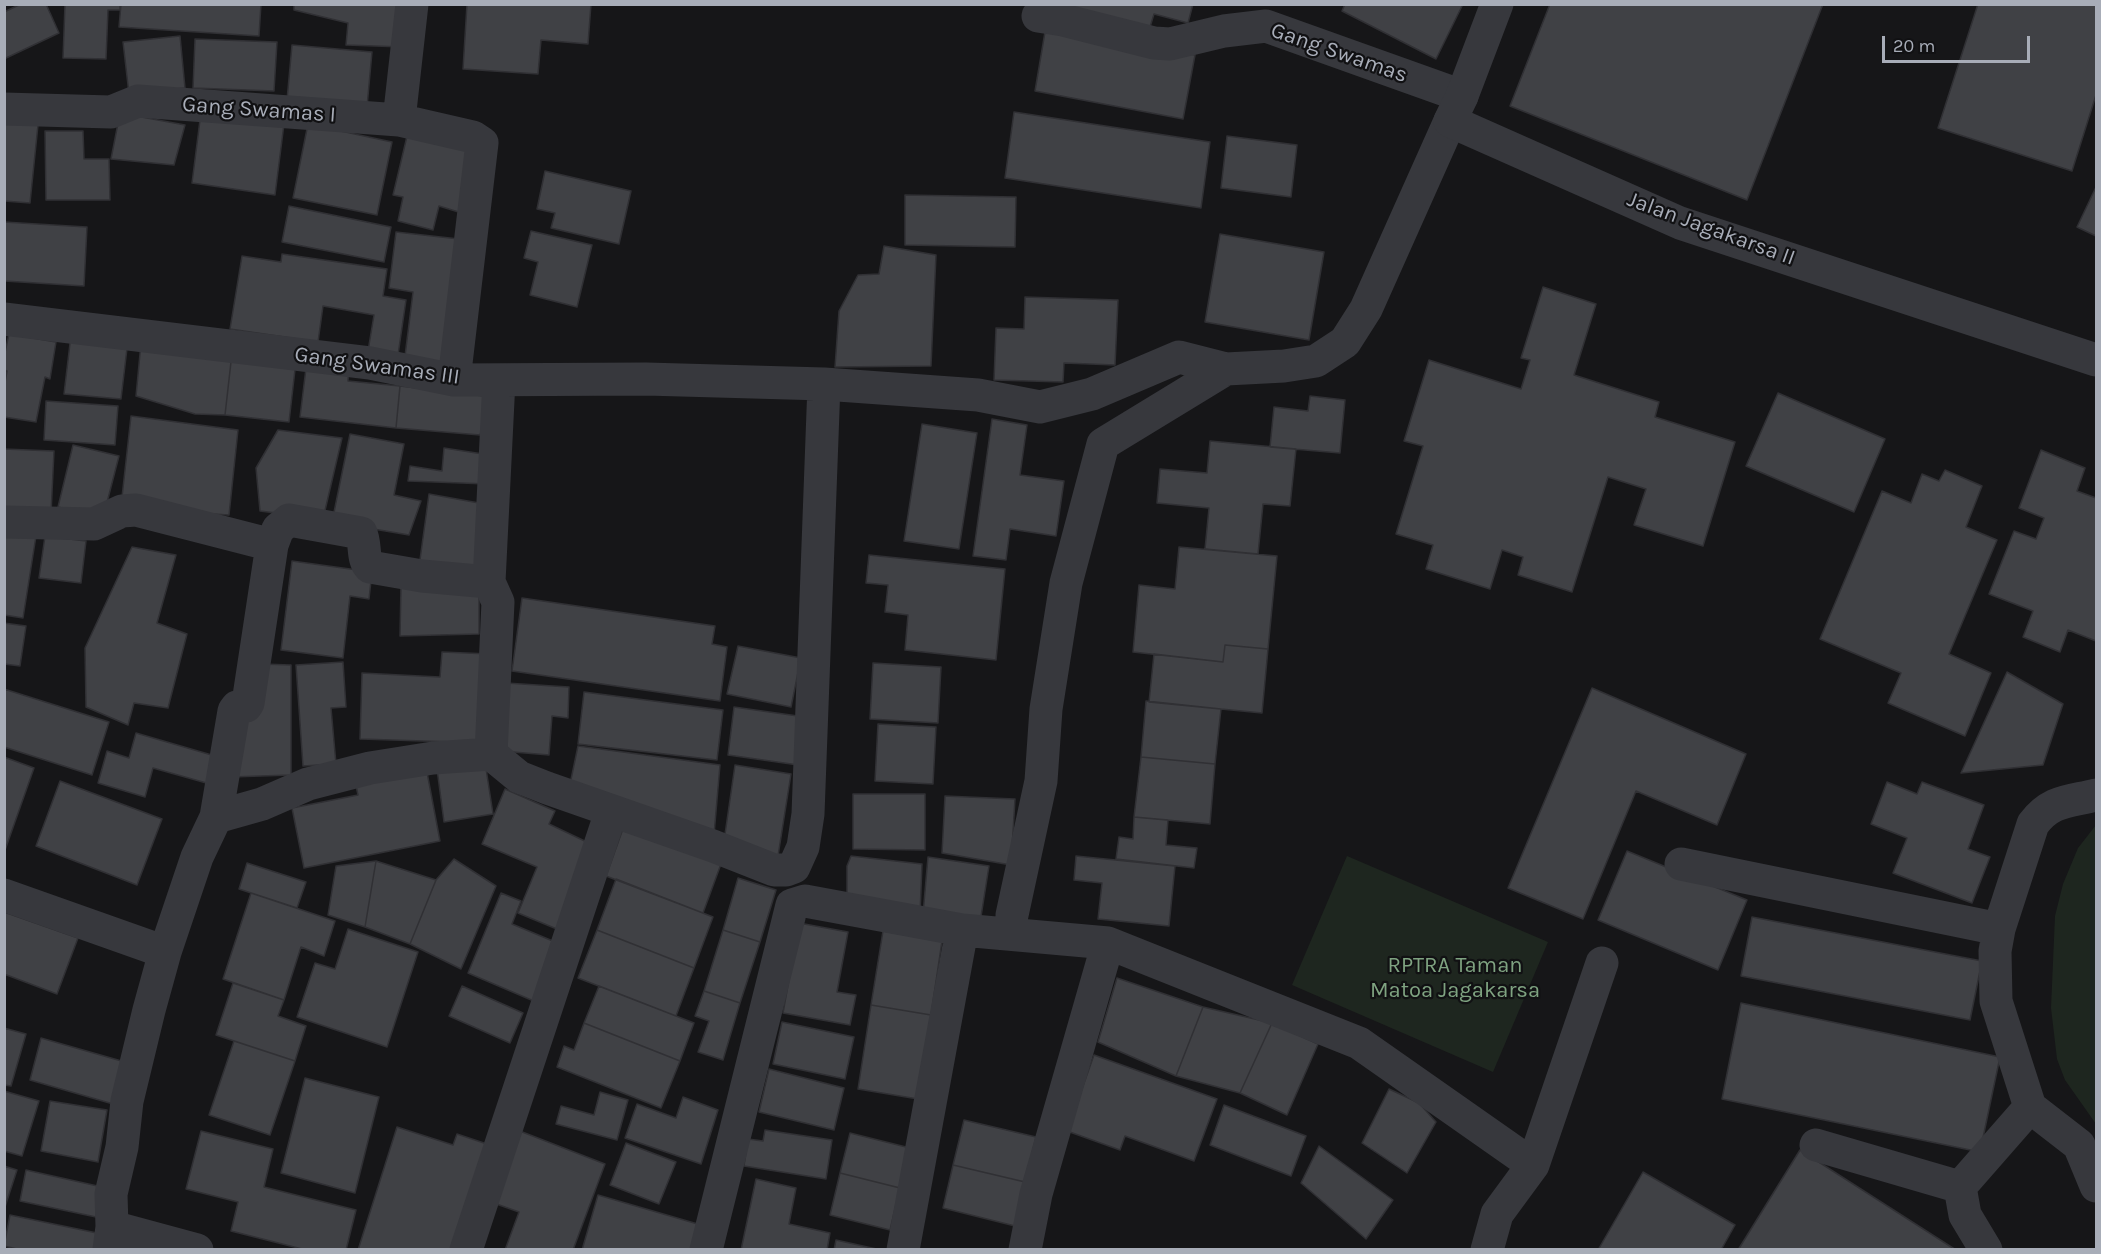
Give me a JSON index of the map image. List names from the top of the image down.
{
  "streets": {
    "street": [
      "Gang Swamas",
      "Gang Swamas I",
      "Jalan Jagakarsa II",
      "Gang Swamas III"
    ]
  },
  "crossings": [
    ["Gang Swamas", "Jalan Jagakarsa II"],
    ["Gang Swamas I", "Gang Swamas III"]
  ],
  "parks": ["RPTRA Taman Matoa Jagakarsa"],
  "scale_bar": "20 m"
}
